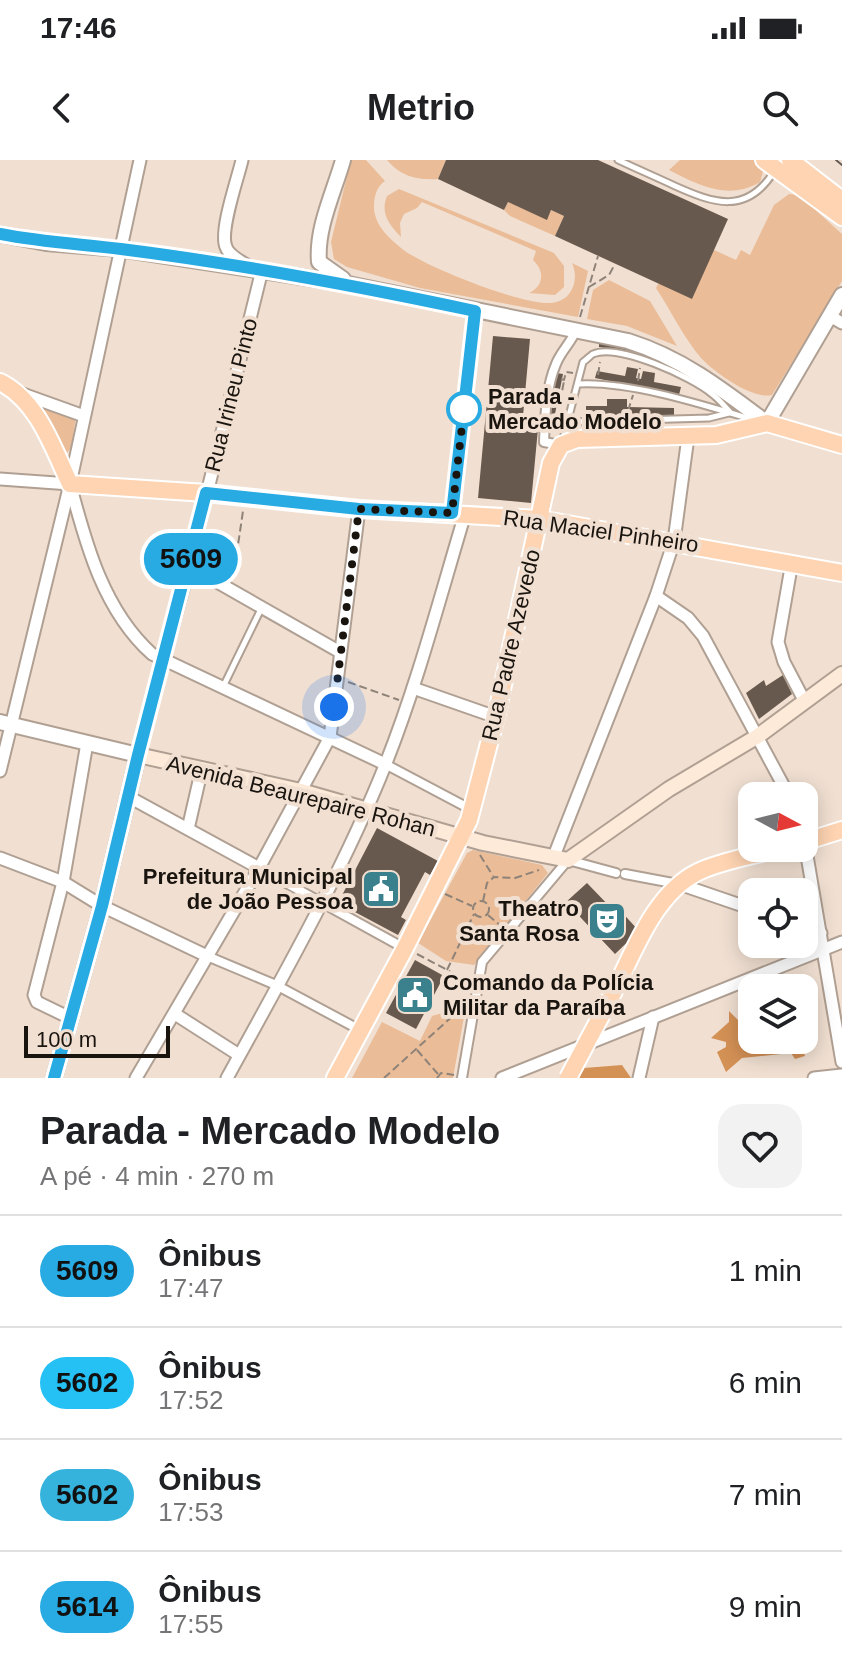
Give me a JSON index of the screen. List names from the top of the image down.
{
  "streets": {
    "main road": [
      "Rua Irineu Pinto",
      "Rua Maciel Pinheiro",
      "Rua Padre Azevedo",
      "Avenida Beaurepaire Rohan"
    ]
  },
  "crossings": [
    ["Rua Irineu Pinto", "Rua Maciel Pinheiro"],
    ["Rua Irineu Pinto", "Avenida Beaurepaire Rohan"],
    ["Rua Maciel Pinheiro", "Rua Padre Azevedo"],
    ["Rua Padre Azevedo", "Avenida Beaurepaire Rohan"]
  ],
  "places": {
    "other": ["Parada - Mercado Modelo"],
    "public building": ["Prefeitura Municipal de João Pessoa", "Comando da Polícia Militar da Paraíba"],
    "theatre": ["Theatro Santa Rosa"]
  },
  "lines": ["bus line 5609"],
  "scale_bar": "100 m",
  "north": "right",
  "page": {
    "status": "17:46",
    "header": "Metrio",
    "on_map": "5609",
    "scale": "100 m",
    "heading": ["Parada - Mercado Modelo", "A pé · 4 min · 270 m"],
    "list": [
      {
        "mark": "5609",
        "name": "Ônibus",
        "note": "17:47",
        "value": "1 min"
      },
      {
        "mark": "5602",
        "name": "Ônibus",
        "note": "17:52",
        "value": "6 min"
      },
      {
        "mark": "5602",
        "name": "Ônibus",
        "note": "17:53",
        "value": "7 min"
      },
      {
        "mark": "5614",
        "name": "Ônibus",
        "note": "17:55",
        "value": "9 min"
      }
    ]
  }
}
